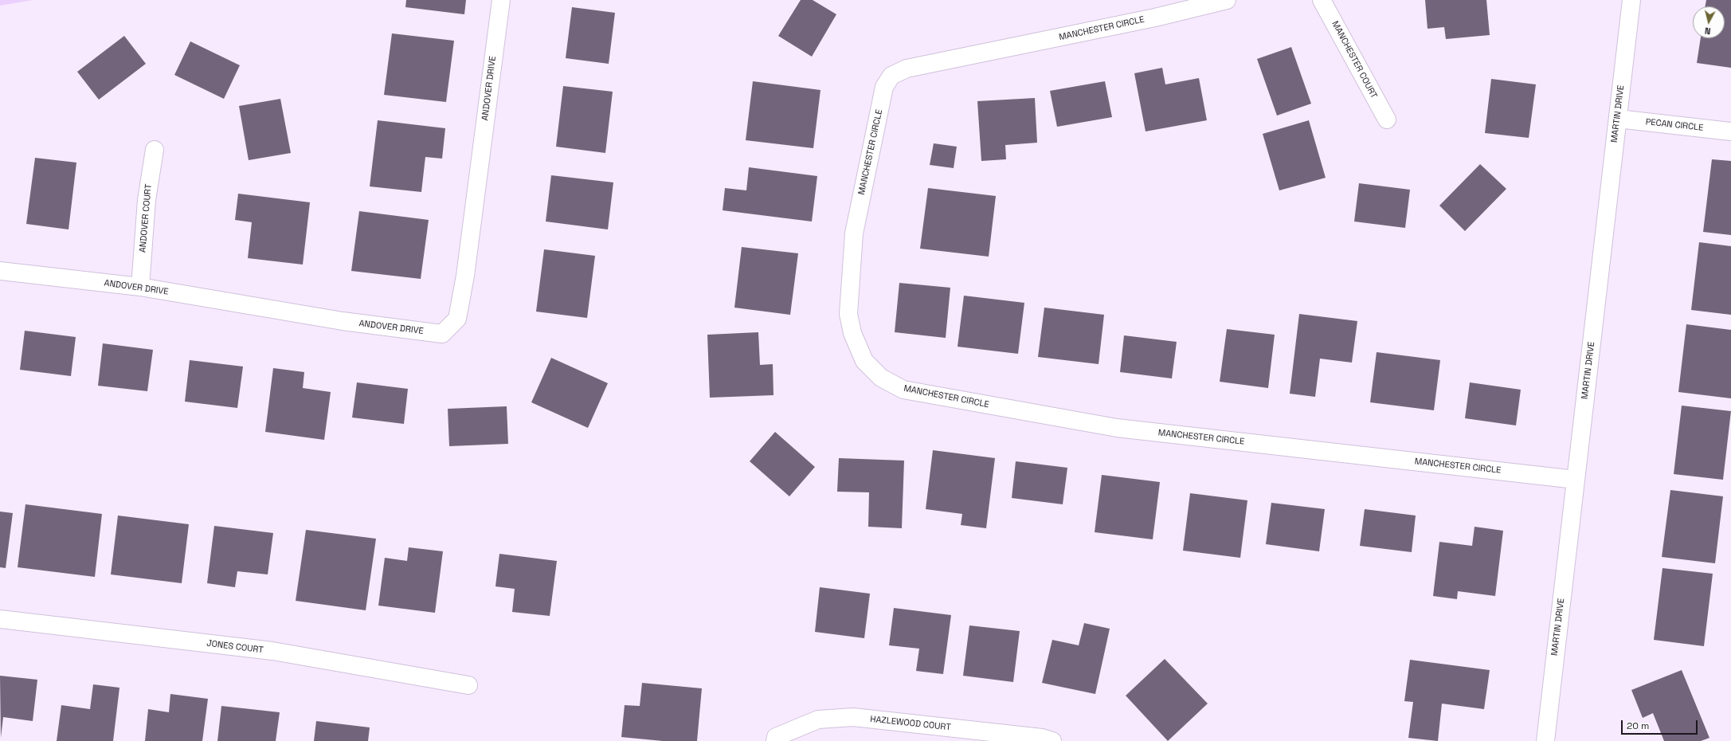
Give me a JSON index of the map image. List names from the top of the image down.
{
  "streets": {
    "street": [
      "MANCHESTER CIRCLE",
      "MANCHESTER COURT",
      "ANDOVER DRIVE",
      "MARTIN DRIVE",
      "PECAN CIRCLE",
      "ANDOVER COURT",
      "JONES COURT",
      "HAZLEWOOD COURT"
    ]
  },
  "crossings": [
    ["MANCHESTER CIRCLE", "MARTIN DRIVE"],
    ["ANDOVER DRIVE", "ANDOVER COURT"],
    ["MARTIN DRIVE", "PECAN CIRCLE"]
  ],
  "scale_bar": "20 m",
  "north": "bottom"
}
